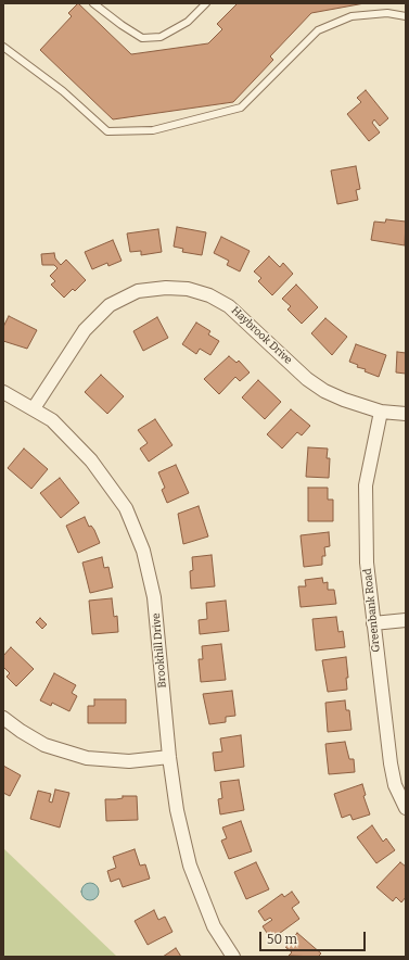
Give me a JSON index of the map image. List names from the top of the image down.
{
  "streets": {
    "street": ["Haybrook Drive", "Greenbank Road", "Brookhill Drive"]
  },
  "crossings": [
    ["Haybrook Drive", "Greenbank Road"],
    ["Haybrook Drive", "Brookhill Drive"]
  ],
  "scale_bar": "50 m"
}
